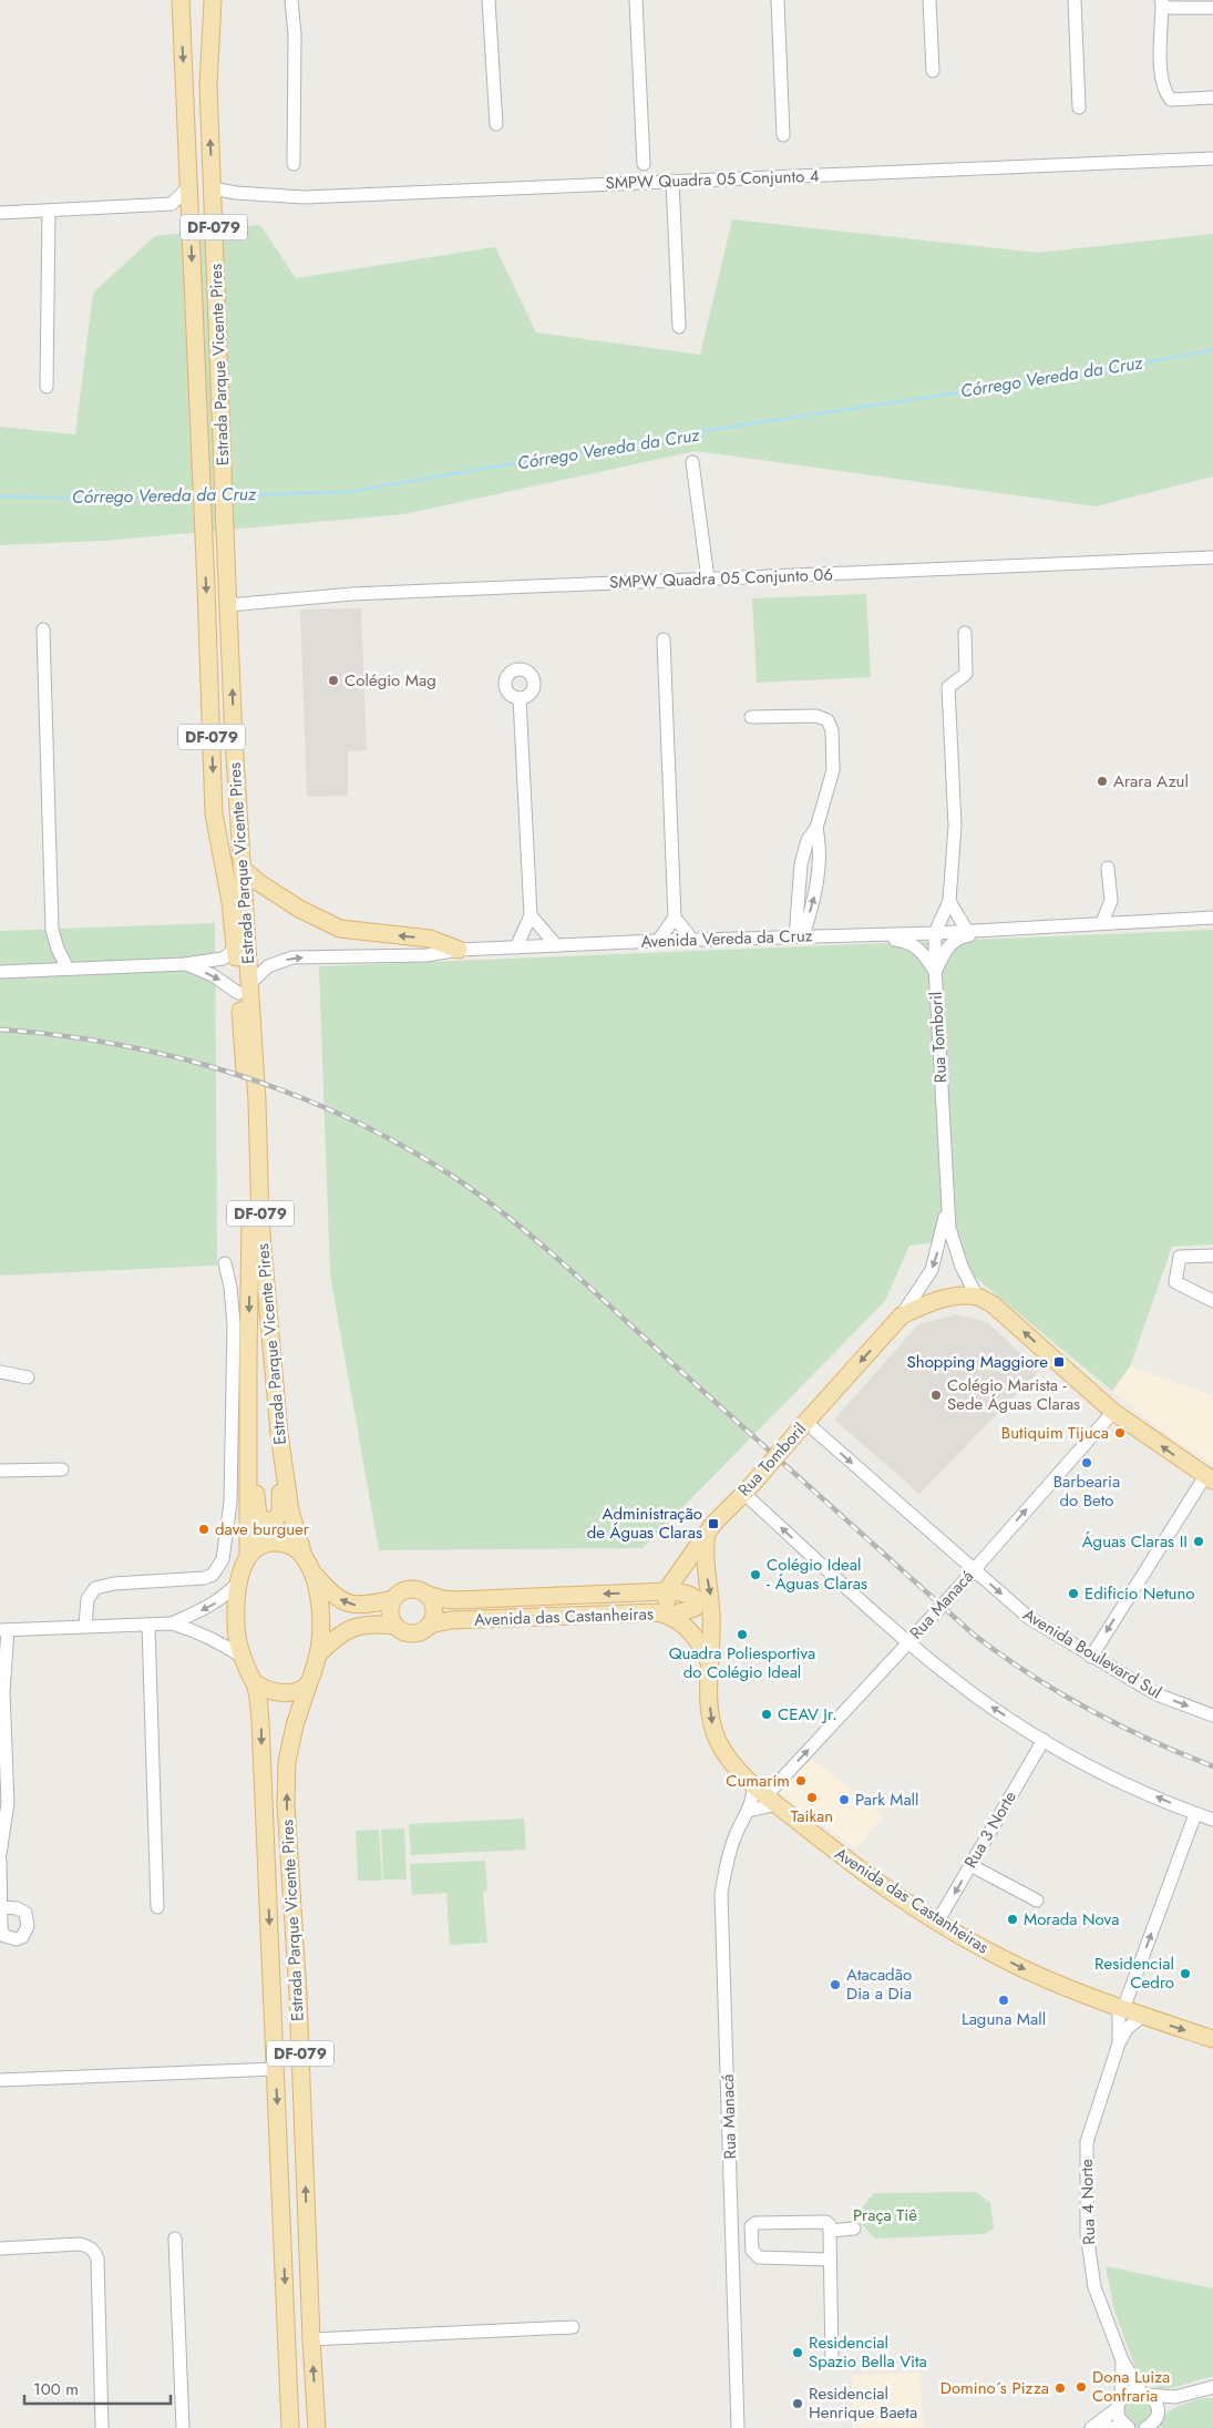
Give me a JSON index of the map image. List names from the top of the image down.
{
  "streets": {
    "main road": [
      "DF-079",
      "Estrada Parque Vicente Pires",
      "Rua Tomboril",
      "Avenida das Castanheiras"
    ],
    "street": [
      "SMPW Quadra 05 Conjunto 4",
      "SMPW Quadra 05 Conjunto 06",
      "Avenida Vereda da Cruz",
      "Rua Manacá",
      "Avenida Boulevard Sul",
      "Rua 3 Norte",
      "Rua 4 Norte"
    ]
  },
  "crossings": [
    ["SMPW Quadra 05 Conjunto 4", "Estrada Parque Vicente Pires"],
    ["DF-079", "Estrada Parque Vicente Pires"],
    ["Estrada Parque Vicente Pires", "SMPW Quadra 05 Conjunto 06"],
    ["Estrada Parque Vicente Pires", "Avenida Vereda da Cruz"],
    ["Avenida Vereda da Cruz", "Rua Tomboril"],
    ["Rua Tomboril", "Avenida das Castanheiras"],
    ["Rua Tomboril", "Avenida Boulevard Sul"],
    ["Rua Manacá", "Avenida das Castanheiras"],
    ["Rua Manacá", "Avenida Boulevard Sul"],
    ["Avenida das Castanheiras", "Rua 3 Norte"],
    ["Avenida das Castanheiras", "Rua 4 Norte"]
  ],
  "one_way": ["Rua Manacá"],
  "water": ["Córrego Vereda da Cruz"],
  "parks": ["Praça Tiê"],
  "places": {
    "other": [
      "Colégio Mag",
      "Arara Azul",
      "Colégio Marista - Sede Águas Claras",
      "Butiquim Tijuca",
      "Barbearia do Beto",
      "dave burguer",
      "Águas Claras II",
      "Colégio Ideal - Águas Claras",
      "Edificio Netuno",
      "Quadra Poliesportiva do Colégio Ideal",
      "CEAV Jr.",
      "Cumarim",
      "Taikan",
      "Park Mall",
      "Morada Nova",
      "Residencial Cedro",
      "Atacadão Dia a Dia",
      "Laguna Mall",
      "Residencial Spazio Bella Vita",
      "Dona Luiza Confraria",
      "Domino´s Pizza",
      "Residencial Henrique Baeta"
    ],
    "transit": ["Shopping Maggiore", "Administração de Águas Claras"]
  },
  "scale_bar": "100 m"
}
